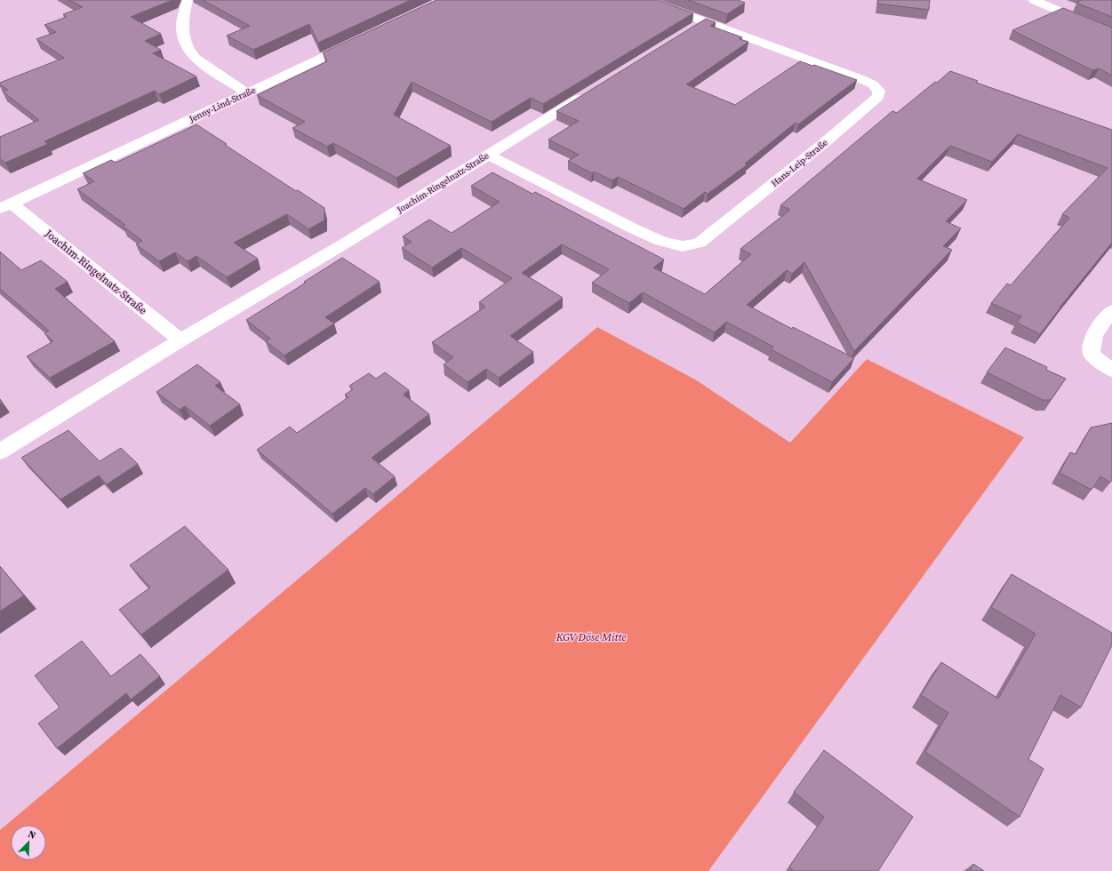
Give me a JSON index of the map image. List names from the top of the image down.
{
  "streets": {
    "street": ["Jenny-Lind-Straße", "Hans-Leip-Straße", "Joachim-Ringelnatz-Straße"]
  },
  "crossings": [
    ["Jenny-Lind-Straße", "Joachim-Ringelnatz-Straße"],
    ["Hans-Leip-Straße", "Joachim-Ringelnatz-Straße"]
  ],
  "parks": ["KGV Döse Mitte"],
  "north": "top right"
}
